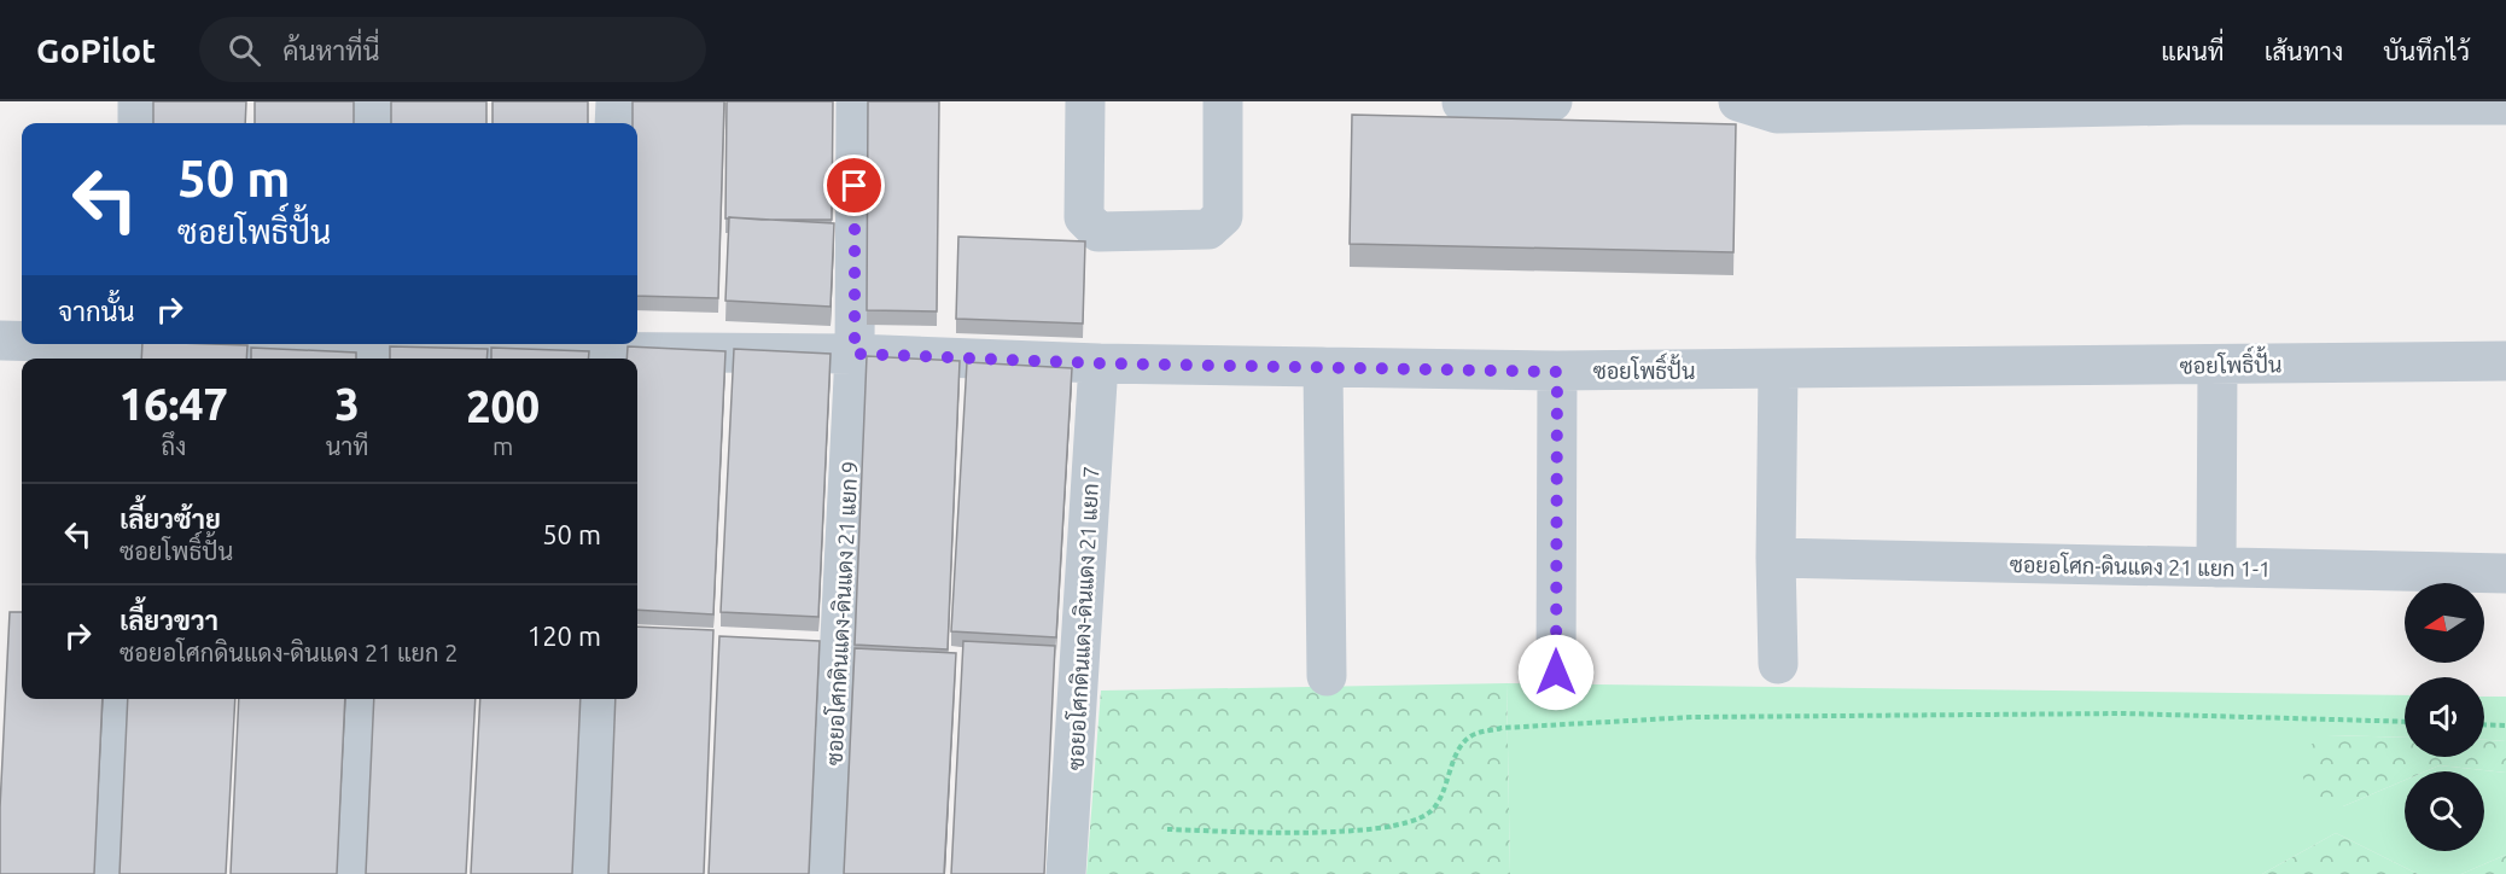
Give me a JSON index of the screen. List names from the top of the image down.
{
  "streets": {
    "street": [
      "ซอยโพธิ์ปั้น",
      "ซอยอโศก-ดินแดง 21 แยก 1-1",
      "ซอยอโศกดินแดง-ดินแดง 21 แยก 9",
      "ซอยอโศกดินแดง-ดินแดง 21 แยก 7"
    ]
  },
  "crossings": [
    ["ซอยโพธิ์ปั้น", "ซอยอโศกดินแดง-ดินแดง 21 แยก 9"],
    ["ซอยโพธิ์ปั้น", "ซอยอโศกดินแดง-ดินแดง 21 แยก 7"]
  ],
  "north": "left",
  "page": {
    "header": "GoPilot",
    "search": "ค้นหาที่นี่",
    "nav": ["แผนที่", "เส้นทาง", "บันทึกไว้"],
    "turn": ["50 m", "ซอยโพธิ์ปั้น"],
    "then": "จากนั้น",
    "eta": [
      "16:47",
      "ถึง",
      "3",
      "นาที",
      "200",
      "m"
    ],
    "list": [
      {
        "name": "เลี้ยวซ้าย",
        "note": "ซอยโพธิ์ปั้น",
        "value": "50 m"
      },
      {
        "name": "เลี้ยวขวา",
        "note": "ซอยอโศกดินแดง-ดินแดง 21 แยก 2",
        "value": "120 m"
      }
    ]
  }
}
